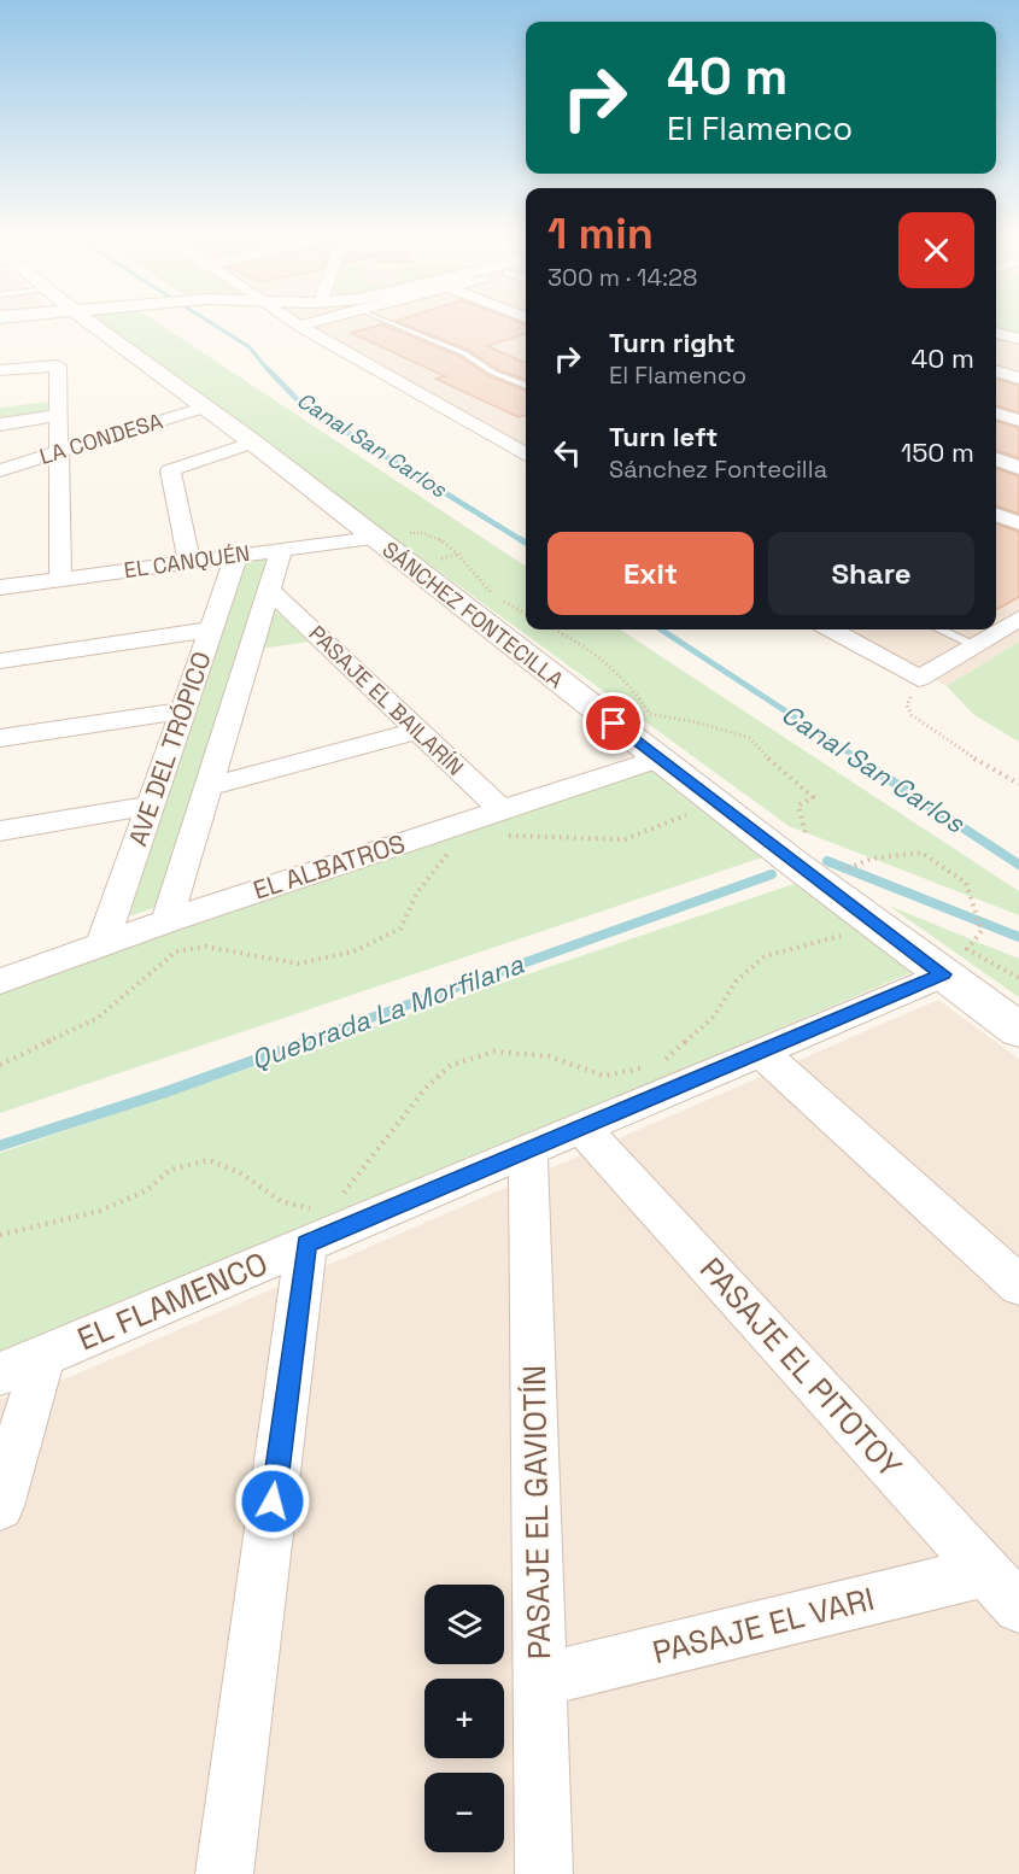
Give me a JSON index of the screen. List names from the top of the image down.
{
  "streets": {
    "street": [
      "LA CONDESA",
      "EL CANQUÉN",
      "SÁNCHEZ FONTECILLA",
      "PASAJE EL BAILARÍN",
      "AVE DEL TRÓPICO",
      "EL ALBATROS",
      "EL FLAMENCO",
      "PASAJE EL PITOTOY",
      "PASAJE EL GAVIOTÍN",
      "PASAJE EL VARI"
    ]
  },
  "crossings": [
    ["LA CONDESA", "SÁNCHEZ FONTECILLA"],
    ["EL CANQUÉN", "SÁNCHEZ FONTECILLA"],
    ["EL CANQUÉN", "AVE DEL TRÓPICO"],
    ["SÁNCHEZ FONTECILLA", "EL ALBATROS"],
    ["SÁNCHEZ FONTECILLA", "EL FLAMENCO"],
    ["PASAJE EL BAILARÍN", "AVE DEL TRÓPICO"],
    ["PASAJE EL BAILARÍN", "EL ALBATROS"],
    ["AVE DEL TRÓPICO", "EL ALBATROS"],
    ["EL FLAMENCO", "PASAJE EL PITOTOY"],
    ["EL FLAMENCO", "PASAJE EL GAVIOTÍN"],
    ["PASAJE EL PITOTOY", "PASAJE EL VARI"],
    ["PASAJE EL GAVIOTÍN", "PASAJE EL VARI"]
  ],
  "water": ["Canal San Carlos", "Quebrada La Morfilana"],
  "page": {
    "turn": ["40 m", "El Flamenco"],
    "heading": ["1 min", "300 m · 14:28"],
    "list": [
      {
        "name": "Turn right",
        "note": "El Flamenco",
        "value": "40 m"
      },
      {
        "name": "Turn left",
        "note": "Sánchez Fontecilla",
        "value": "150 m"
      }
    ],
    "buttons": ["Exit", "Share"],
    "map_buttons": ["+", "−"]
  }
}
